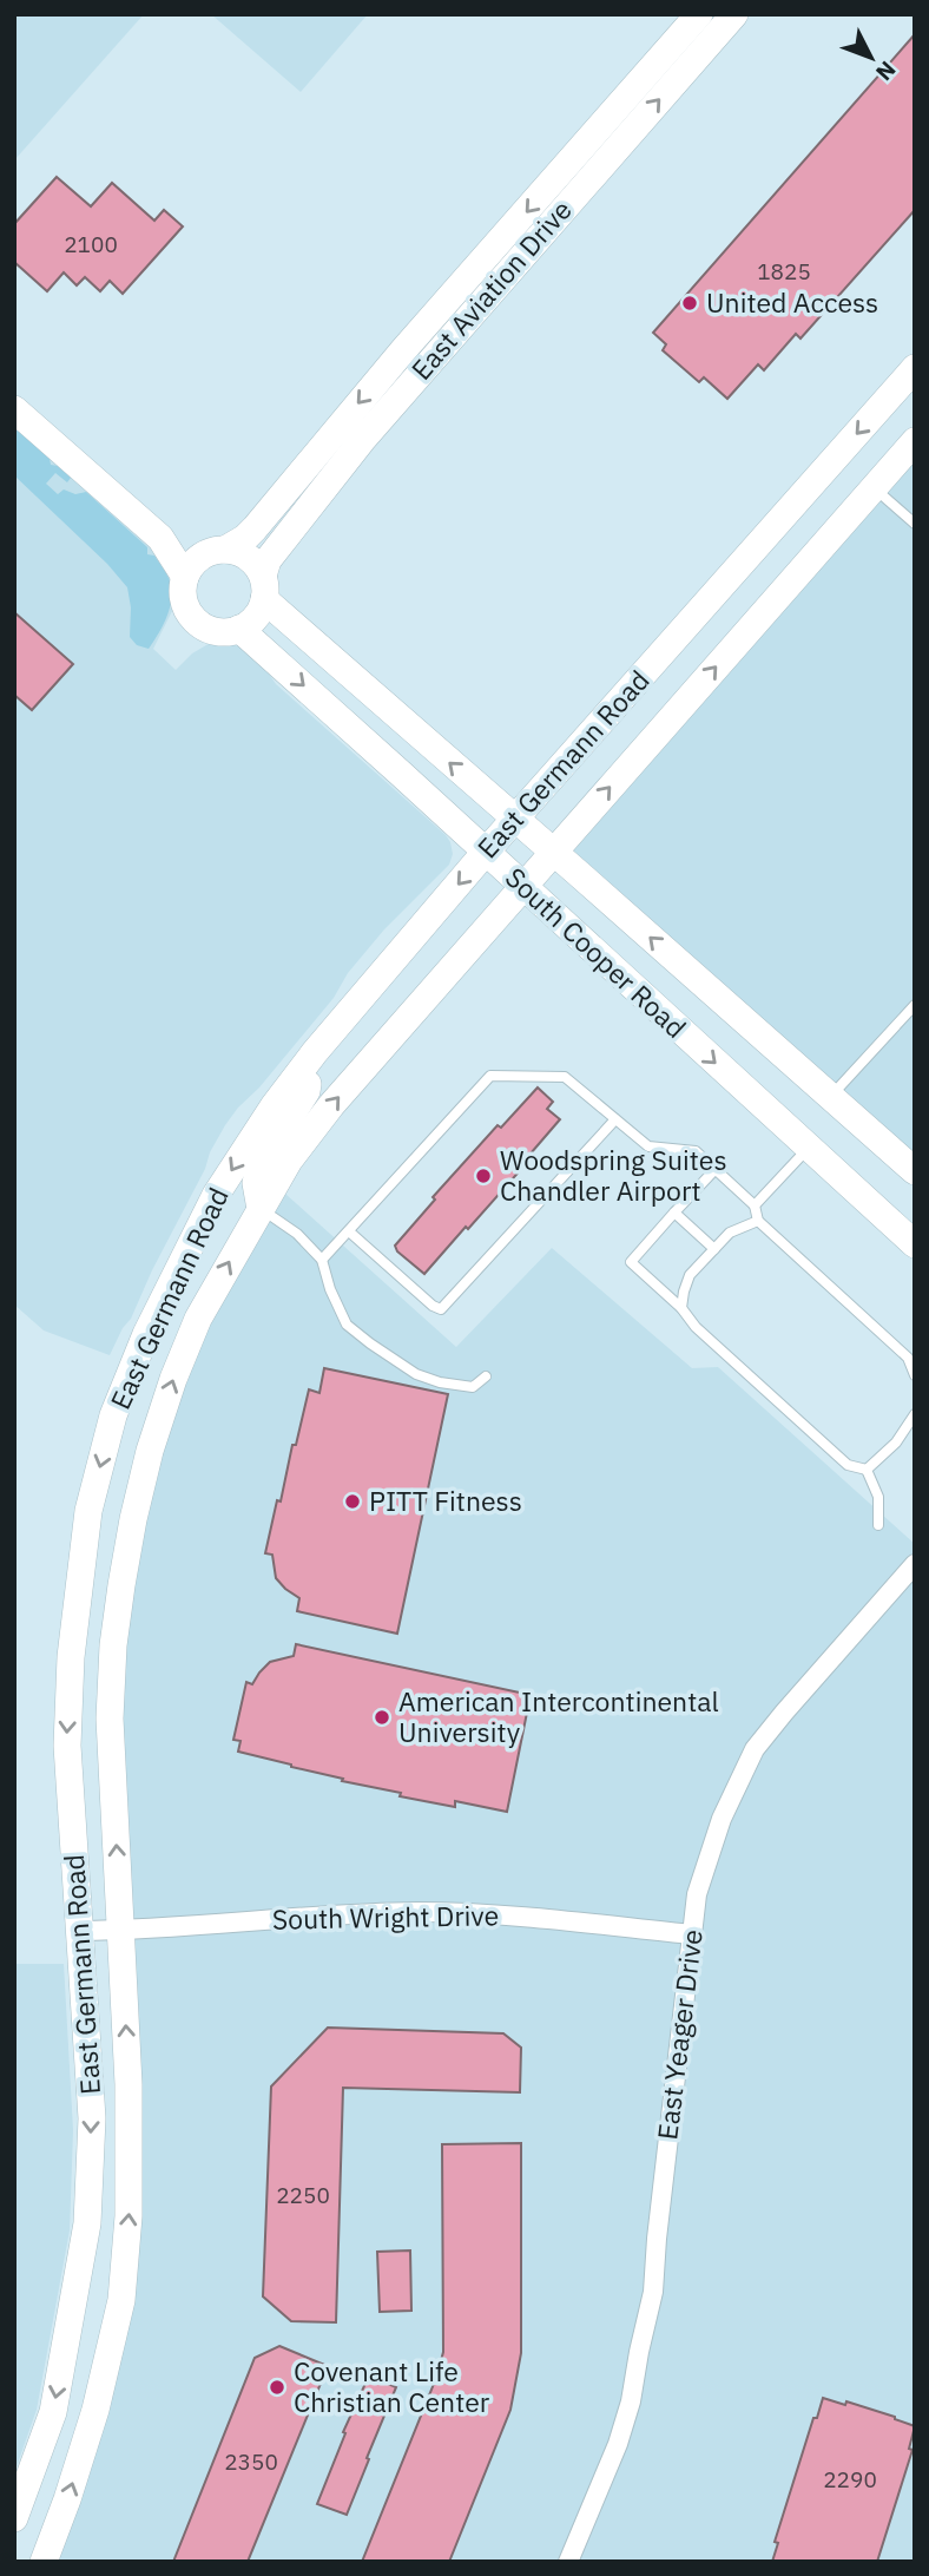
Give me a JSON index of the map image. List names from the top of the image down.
{
  "streets": {
    "main road": ["East Aviation Drive", "East Germann Road", "South Cooper Road"],
    "street": ["South Wright Drive", "East Yeager Drive"]
  },
  "crossings": [
    ["East Aviation Drive", "South Cooper Road"],
    ["East Germann Road", "South Cooper Road"],
    ["East Germann Road", "South Wright Drive"],
    ["South Wright Drive", "East Yeager Drive"]
  ],
  "places": [
    "United Access",
    "Woodspring Suites Chandler Airport",
    "PITT Fitness",
    "American Intercontinental University",
    "Covenant Life Christian Center"
  ],
  "house_numbers": [
    "2100",
    "1825",
    "2250",
    "2350",
    "2290"
  ],
  "north": "bottom right"
}
